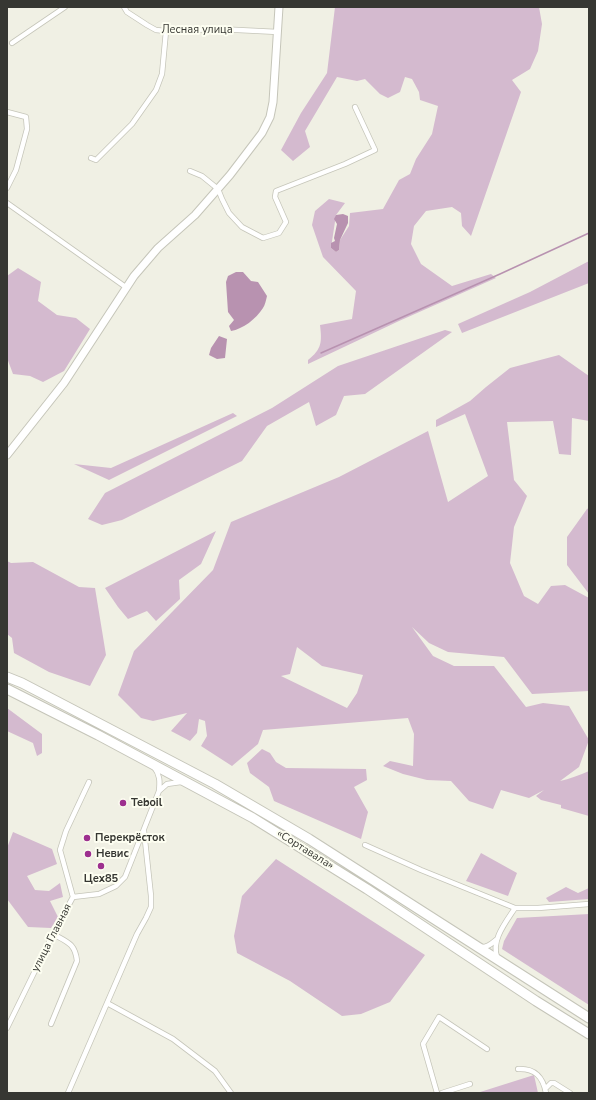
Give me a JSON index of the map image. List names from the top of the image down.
{
  "streets": {
    "highway": ["«Сортавала»"],
    "street": ["Лесная улица", "улица Главная"]
  },
  "places": [
    "Teboil",
    "Перекрёсток",
    "Невис",
    "Цех85"
  ]
}
